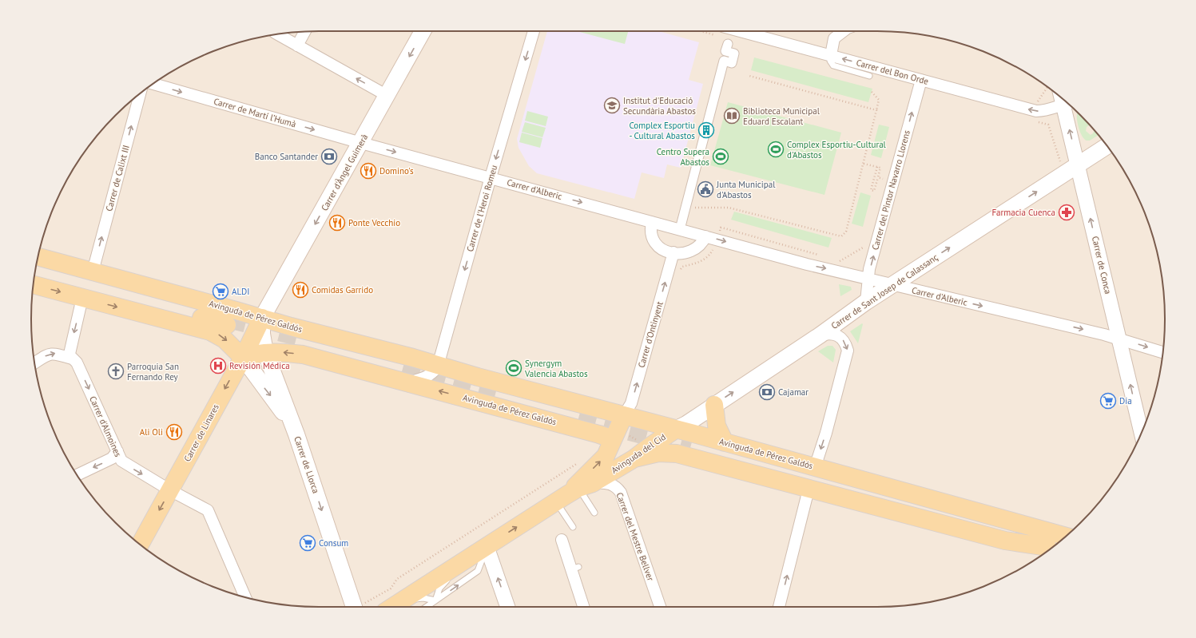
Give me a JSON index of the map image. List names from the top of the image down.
{
  "streets": {
    "main road": [
      "Carrer d'Àngel Guimerà",
      "Carrer de Sant Josep de Calassanç",
      "Avinguda de Pérez Galdós",
      "Carrer de Linares",
      "Avinguda del Cid",
      "Carrer de Llorca"
    ],
    "street": [
      "Carrer del Bon Orde",
      "Carrer de Martí l’Humà",
      "Carrer de Calixt III",
      "Carrer d'Alberic",
      "Carrer del Pintor Navarro Llorens",
      "Carrer de l'Heroi Romeu",
      "Carrer de Conca",
      "Carrer d'Ontinyent",
      "Carrer d'Almoines",
      "Carrer del Mestre Bellver"
    ]
  },
  "crossings": [
    ["Carrer del Bon Orde", "Carrer del Pintor Navarro Llorens"],
    ["Carrer de Martí l’Humà", "Carrer d'Àngel Guimerà"],
    ["Carrer de Martí l’Humà", "Carrer d'Alberic"],
    ["Carrer d'Àngel Guimerà", "Carrer d'Alberic"],
    ["Carrer d'Àngel Guimerà", "Avinguda de Pérez Galdós"],
    ["Carrer d'Àngel Guimerà", "Carrer de Linares"],
    ["Carrer d'Àngel Guimerà", "Carrer de Llorca"],
    ["Carrer de Calixt III", "Avinguda de Pérez Galdós"],
    ["Carrer d'Alberic", "Carrer del Pintor Navarro Llorens"],
    ["Carrer d'Alberic", "Carrer de l'Heroi Romeu"],
    ["Carrer d'Alberic", "Carrer de Conca"],
    ["Carrer d'Alberic", "Carrer de Sant Josep de Calassanç"],
    ["Carrer del Pintor Navarro Llorens", "Carrer de Sant Josep de Calassanç"],
    ["Carrer de l'Heroi Romeu", "Avinguda de Pérez Galdós"],
    ["Carrer de Conca", "Carrer de Sant Josep de Calassanç"],
    ["Carrer de Sant Josep de Calassanç", "Avinguda de Pérez Galdós"],
    ["Carrer de Sant Josep de Calassanç", "Avinguda del Cid"],
    ["Avinguda de Pérez Galdós", "Carrer d'Ontinyent"],
    ["Avinguda de Pérez Galdós", "Carrer de Linares"],
    ["Avinguda de Pérez Galdós", "Avinguda del Cid"],
    ["Avinguda de Pérez Galdós", "Carrer de Llorca"],
    ["Carrer d'Ontinyent", "Avinguda del Cid"],
    ["Carrer d'Almoines", "Carrer de Linares"],
    ["Carrer de Linares", "Carrer de Llorca"],
    ["Avinguda del Cid", "Carrer del Mestre Bellver"]
  ],
  "one_way": [
    "Carrer del Bon Orde",
    "Carrer d'Àngel Guimerà",
    "Carrer de Calixt III",
    "Carrer d'Alberic",
    "Carrer del Pintor Navarro Llorens",
    "Carrer de l'Heroi Romeu",
    "Carrer de Conca",
    "Carrer de Sant Josep de Calassanç",
    "Carrer d'Ontinyent",
    "Carrer d'Almoines",
    "Carrer de Linares",
    "Carrer de Llorca"
  ],
  "places": {
    "school or university": ["Institut d'Educació Secundària Abastos"],
    "library": ["Biblioteca Municipal Eduard Escalant"],
    "building": ["Complex Esportiu - Cultural Abastos"],
    "sports": ["Complex Esportiu-Cultural d'Abastos", "Centro Supera Abastos", "Synergym Valencia Abastos"],
    "bank": ["Banco Santander", "Cajamar"],
    "restaurant": [
      "Domino's",
      "Ponte Vecchio",
      "Comidas Garrido",
      "Ali Oli"
    ],
    "public building": ["Junta Municipal d'Abastos"],
    "pharmacy": ["Farmacia Cuenca"],
    "supermarket": ["ALDI", "Dia", "Consum"],
    "hospital": ["Revisión Médica"],
    "church": ["Parroquia San Fernando Rey"]
  }
}
